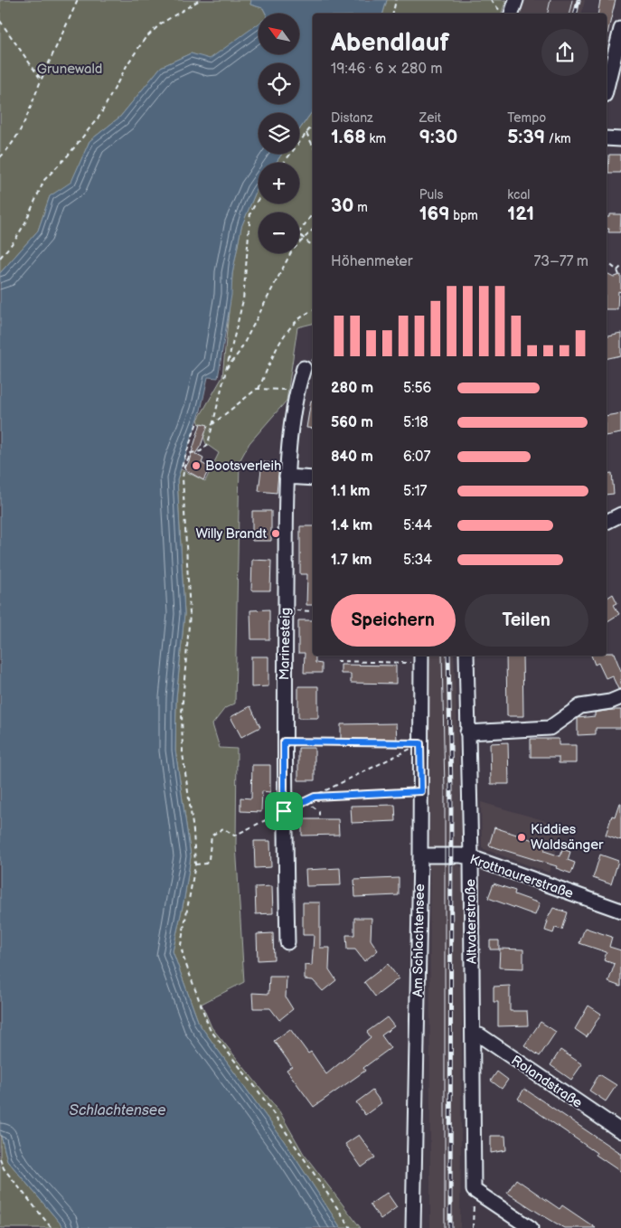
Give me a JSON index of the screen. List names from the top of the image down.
{
  "streets": {
    "street": [
      "Marinesteig",
      "Krottnaurerstraße",
      "Altvaterstraße",
      "Am Schlachtensee",
      "Rolandstraße"
    ]
  },
  "crossings": [
    ["Krottnaurerstraße", "Altvaterstraße"],
    ["Krottnaurerstraße", "Am Schlachtensee"],
    ["Altvaterstraße", "Rolandstraße"]
  ],
  "water": ["Schlachtensee"],
  "parks": ["Grunewald"],
  "places": ["Bootsverleih", "Willy Brandt", "Kiddies Waldsänger"],
  "north": "top left",
  "page": {
    "map_buttons": ["+", "−"],
    "heading": ["Abendlauf", "19:46 · 6 × 280 m"],
    "stats": [
      ["Distanz", "1.68 km"],
      ["Zeit", "9:30"],
      ["Tempo", "5:39 /km"],
      ["30 m"],
      ["Puls", "169 bpm"],
      ["kcal", "121"]
    ],
    "chart": ["Höhenmeter", "73–77 m"],
    "list": [
      {
        "name": "280 m",
        "note": "5:56"
      },
      {
        "name": "560 m",
        "note": "5:18"
      },
      {
        "name": "840 m",
        "note": "6:07"
      },
      {
        "name": "1.1 km",
        "note": "5:17"
      },
      {
        "name": "1.4 km",
        "note": "5:44"
      },
      {
        "name": "1.7 km",
        "note": "5:34"
      }
    ],
    "buttons": ["Speichern", "Teilen"]
  }
}
